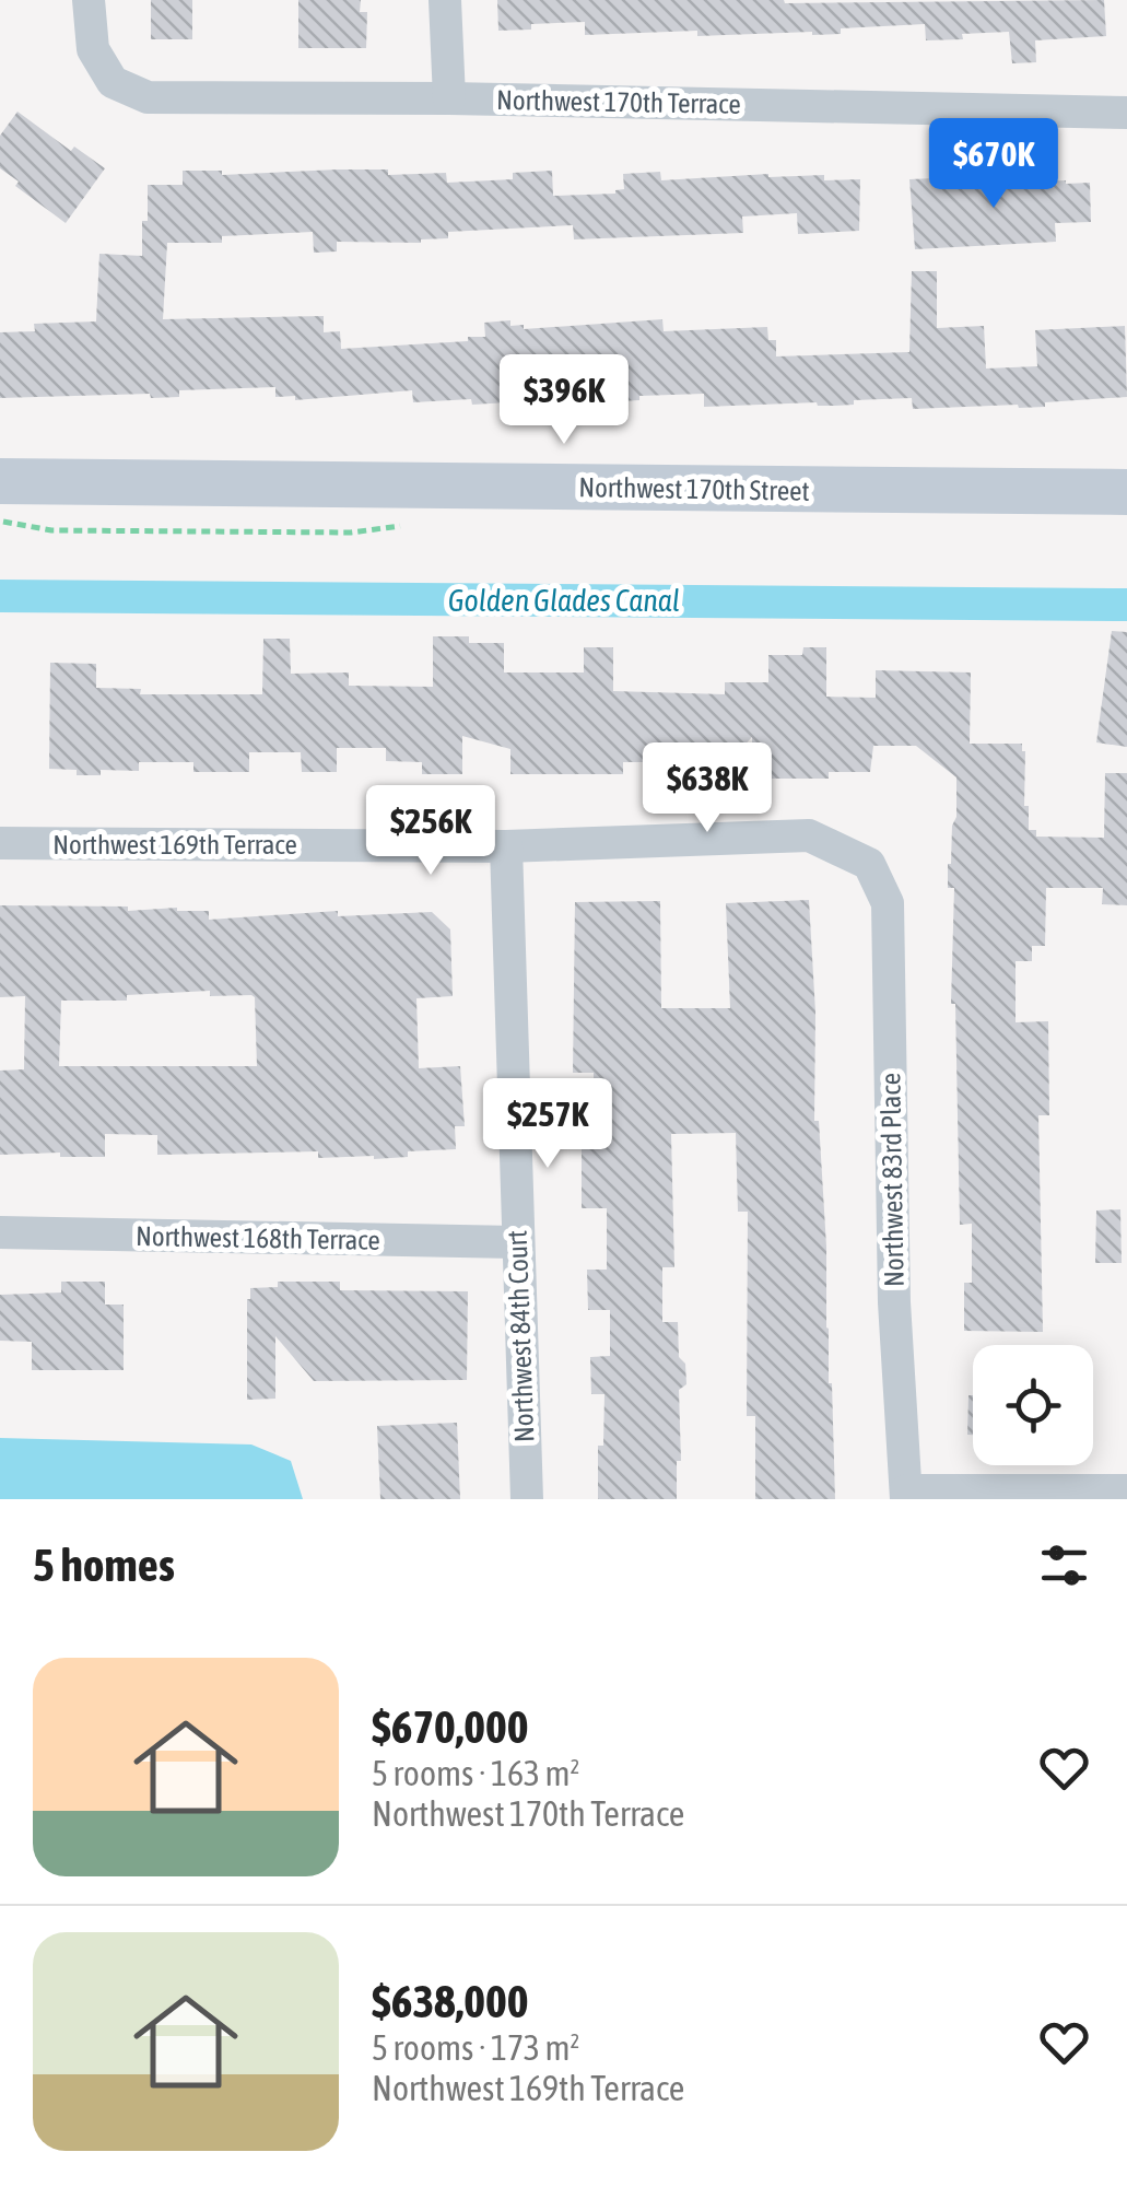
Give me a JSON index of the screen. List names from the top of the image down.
{
  "streets": {
    "street": [
      "Northwest 170th Terrace",
      "Northwest 170th Street",
      "Northwest 169th Terrace",
      "Northwest 83rd Place",
      "Northwest 168th Terrace",
      "Northwest 84th Court"
    ]
  },
  "crossings": [
    ["Northwest 169th Terrace", "Northwest 83rd Place"],
    ["Northwest 169th Terrace", "Northwest 84th Court"],
    ["Northwest 168th Terrace", "Northwest 84th Court"]
  ],
  "water": ["Golden Glades Canal"],
  "page": {
    "price": [
      "$670K",
      "$396K",
      "$638K",
      "$256K",
      "$257K"
    ],
    "heading": "5 homes",
    "list": [
      {
        "name": "$670,000",
        "note": "5 rooms · 163 m² · Northwest 170th Terrace"
      },
      {
        "name": "$638,000",
        "note": "5 rooms · 173 m² · Northwest 169th Terrace"
      }
    ]
  }
}
